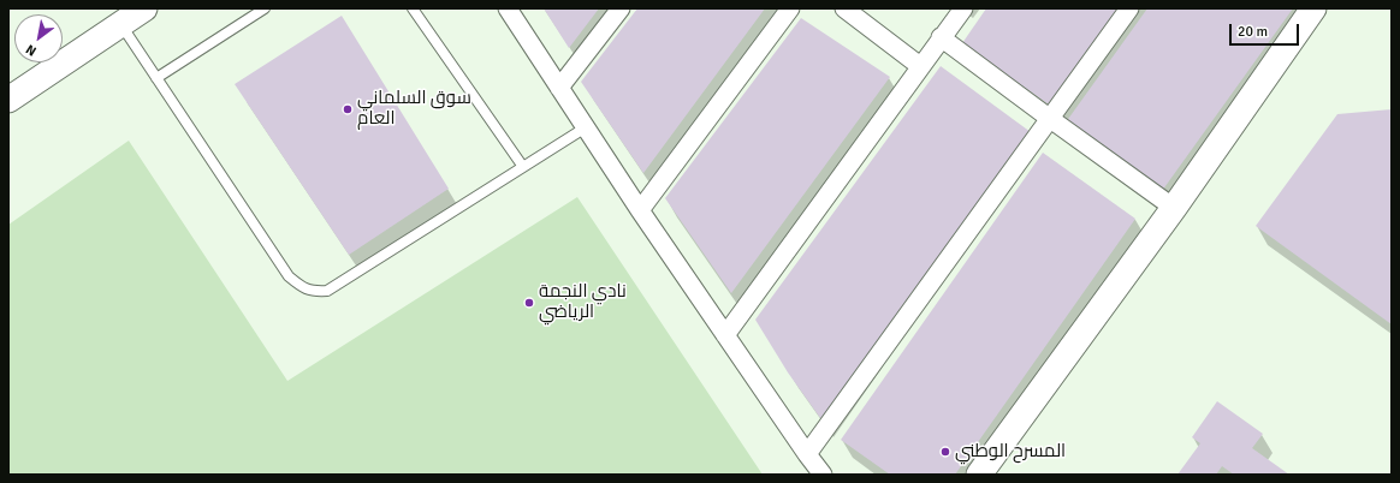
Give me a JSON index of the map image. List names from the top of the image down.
{
  "places": ["سوق السلماني العام", "نادي النجمة الرياضي", "المسرح الوطني"],
  "scale_bar": "20 m",
  "north": "bottom left"
}
